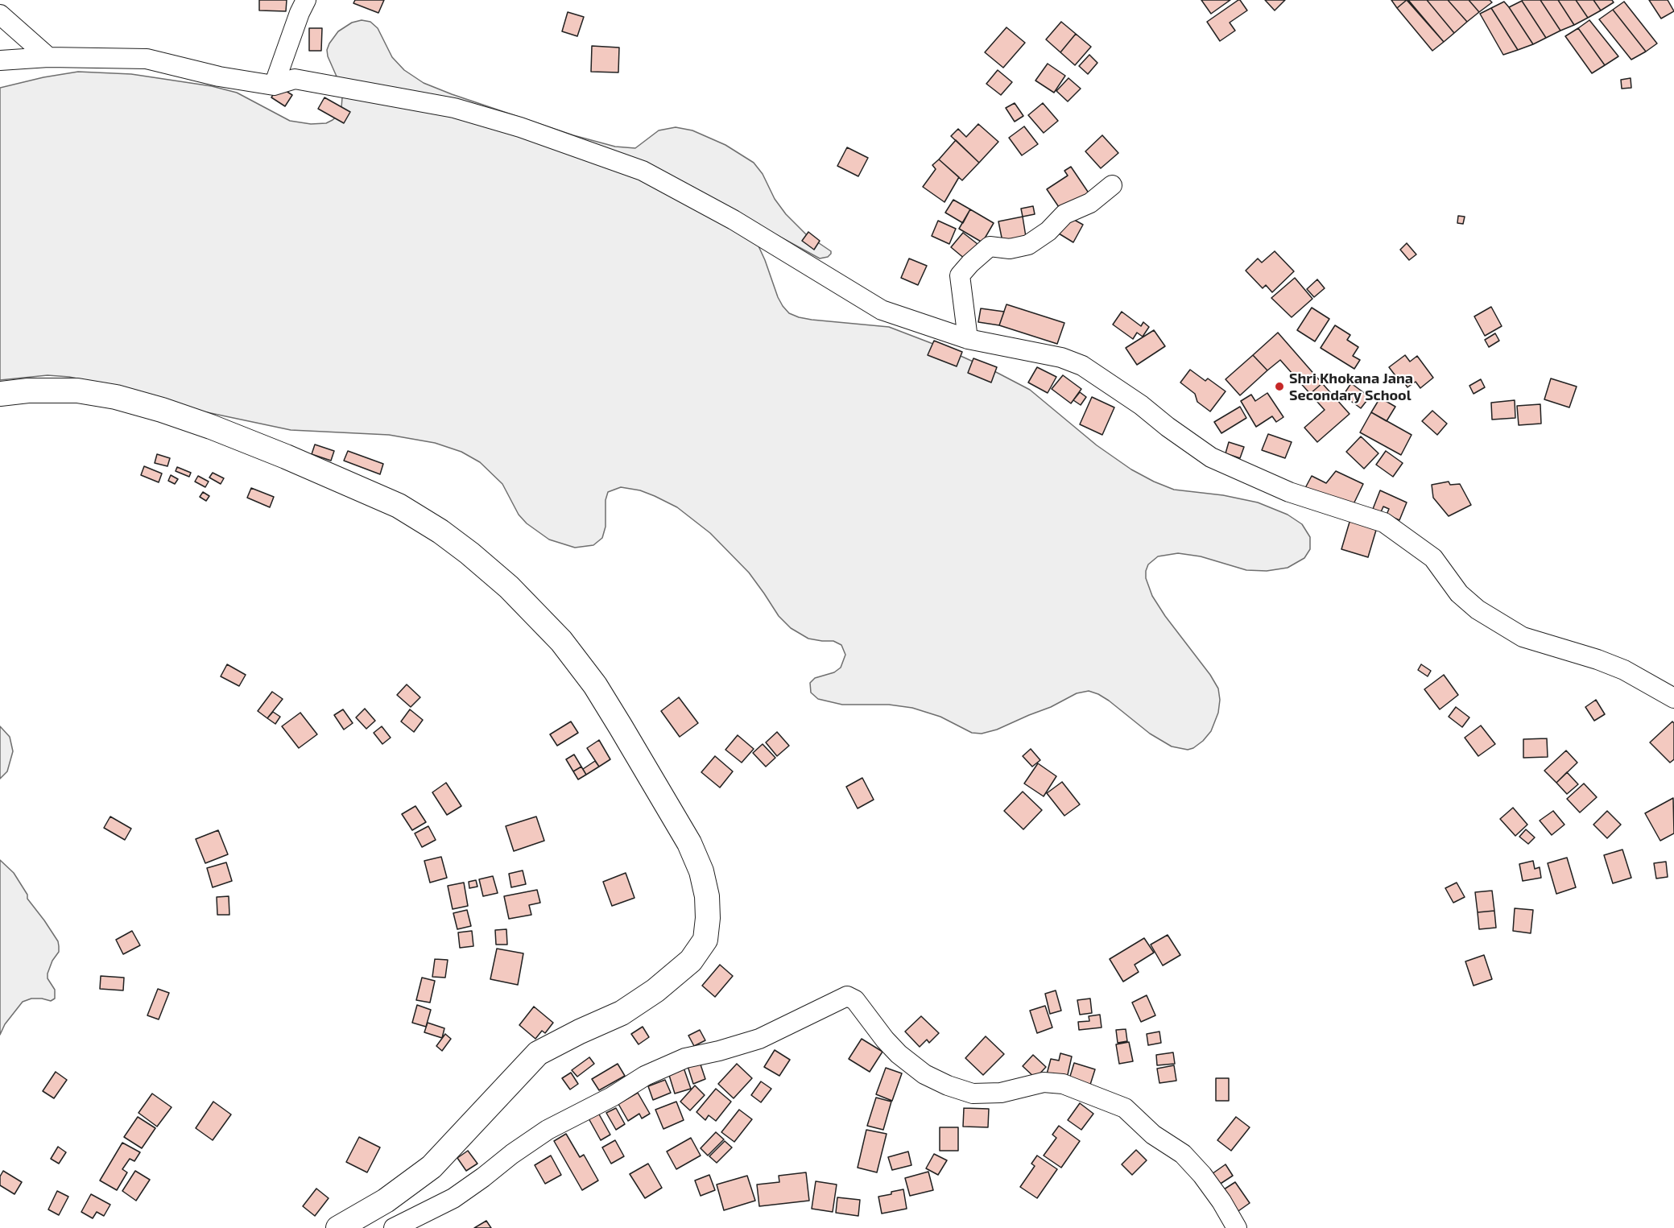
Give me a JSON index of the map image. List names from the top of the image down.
{
  "places": ["Shri Khokana Jana Secondary School"]
}
